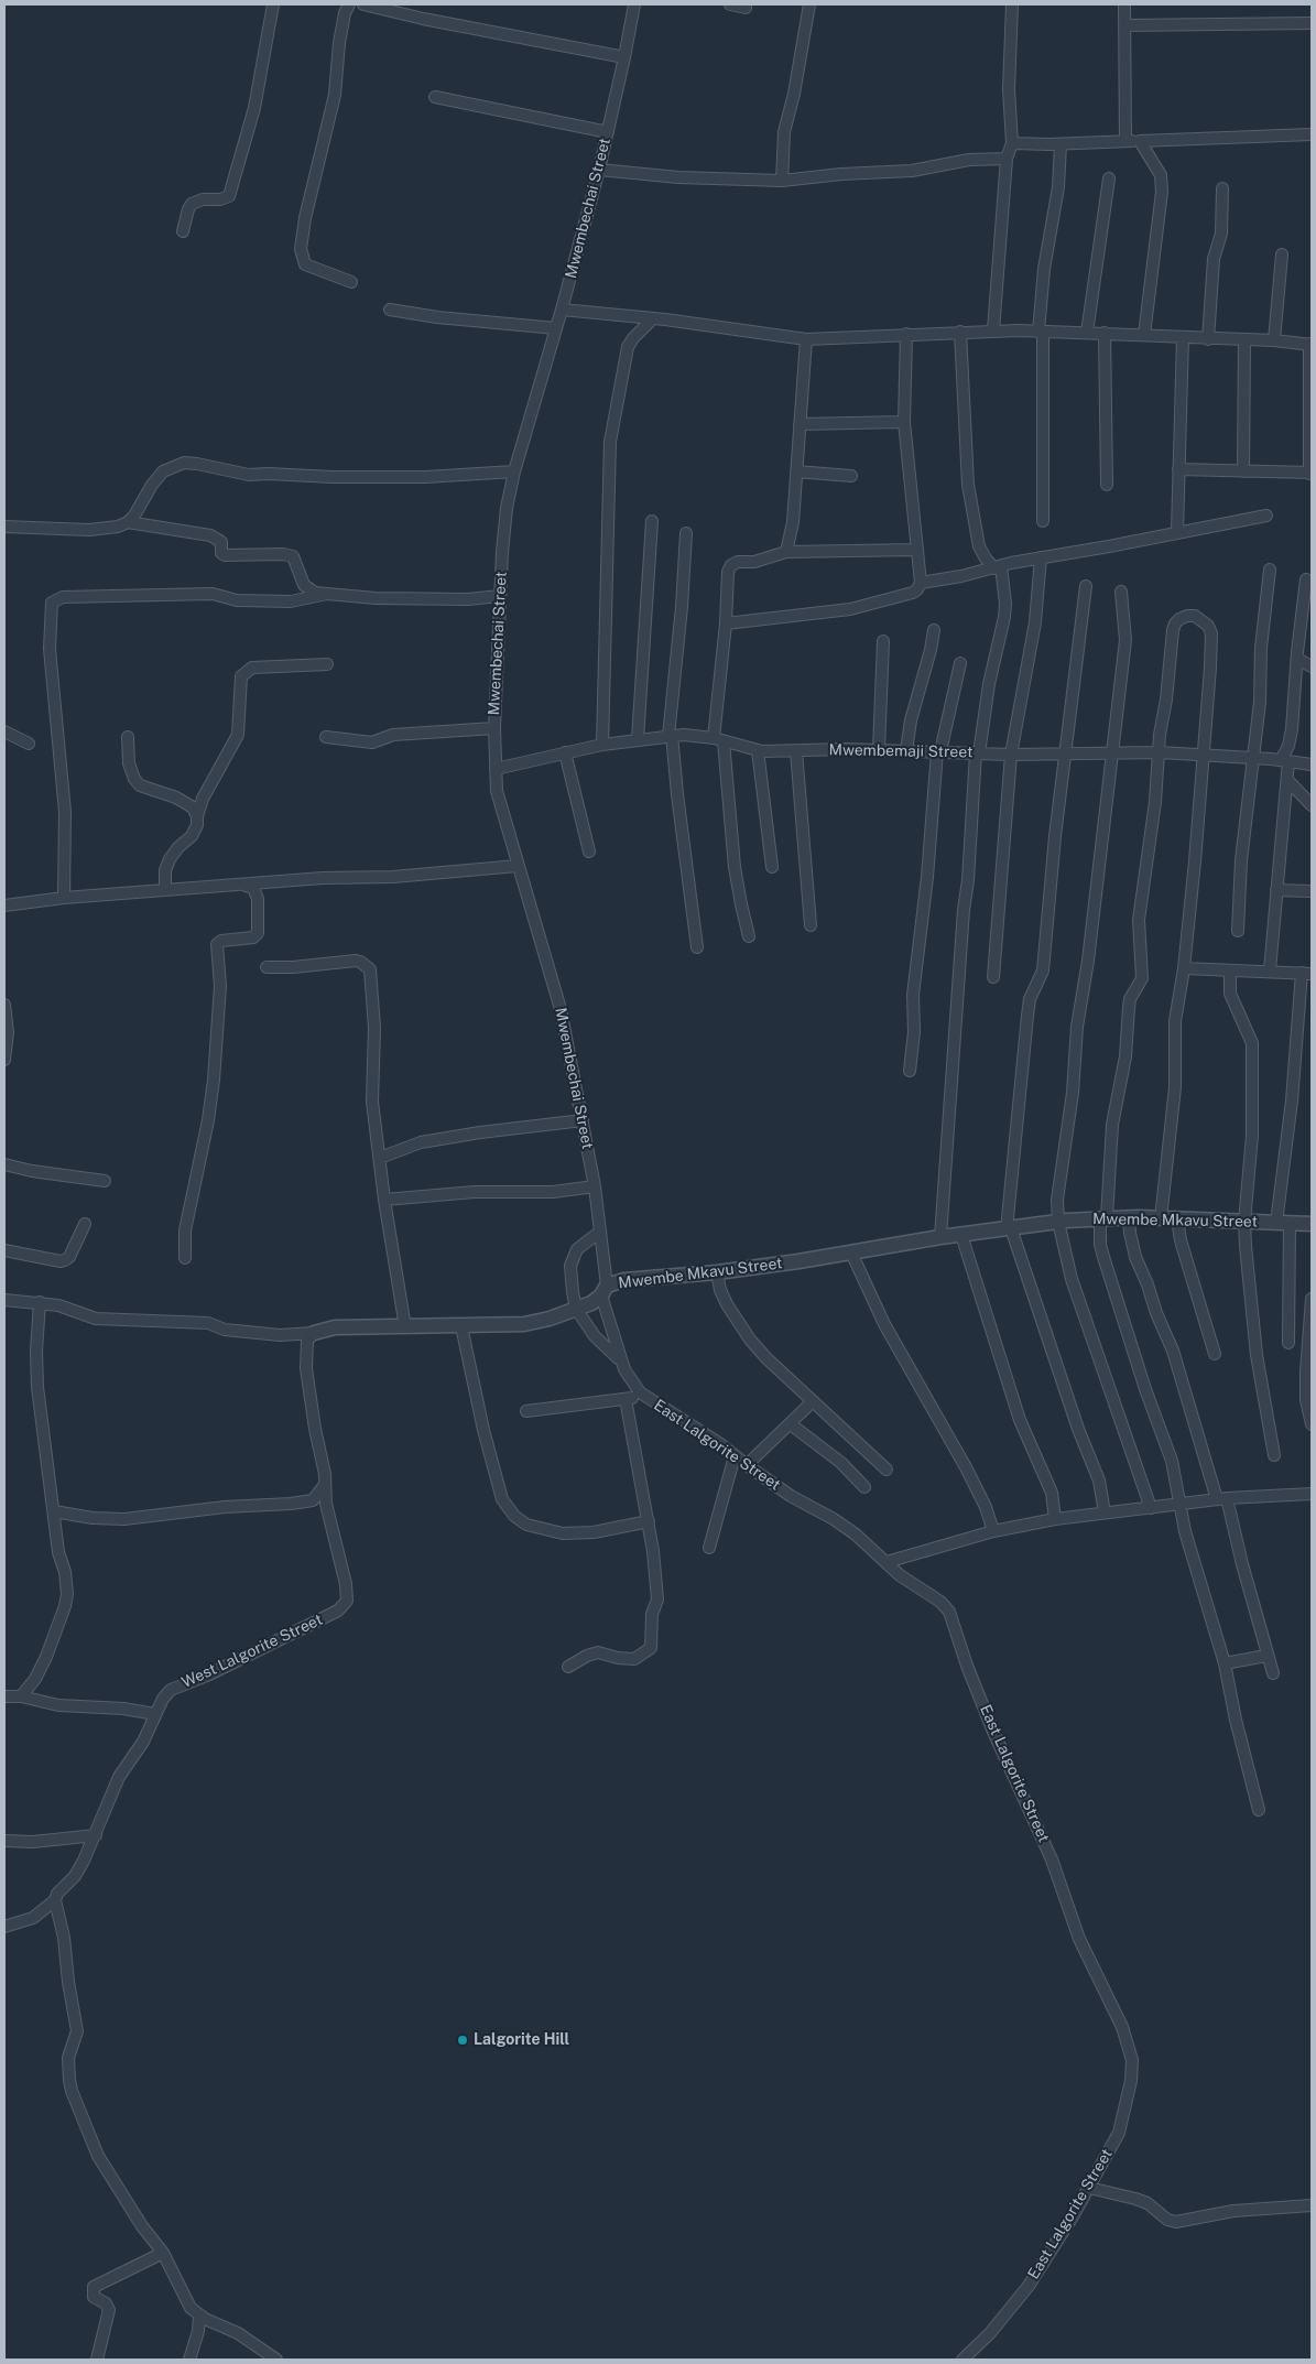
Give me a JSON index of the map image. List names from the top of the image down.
{
  "streets": {
    "street": [
      "Mwembechai Street",
      "Mwembemaji Street",
      "Mwembe Mkavu Street",
      "East Lalgorite Street",
      "West Lalgorite Street"
    ]
  },
  "crossings": [
    ["Mwembechai Street", "Mwembemaji Street"],
    ["Mwembechai Street", "Mwembe Mkavu Street"],
    ["Mwembechai Street", "East Lalgorite Street"],
    ["Mwembe Mkavu Street", "East Lalgorite Street"],
    ["Mwembe Mkavu Street", "West Lalgorite Street"]
  ],
  "places": ["Lalgorite Hill"]
}
